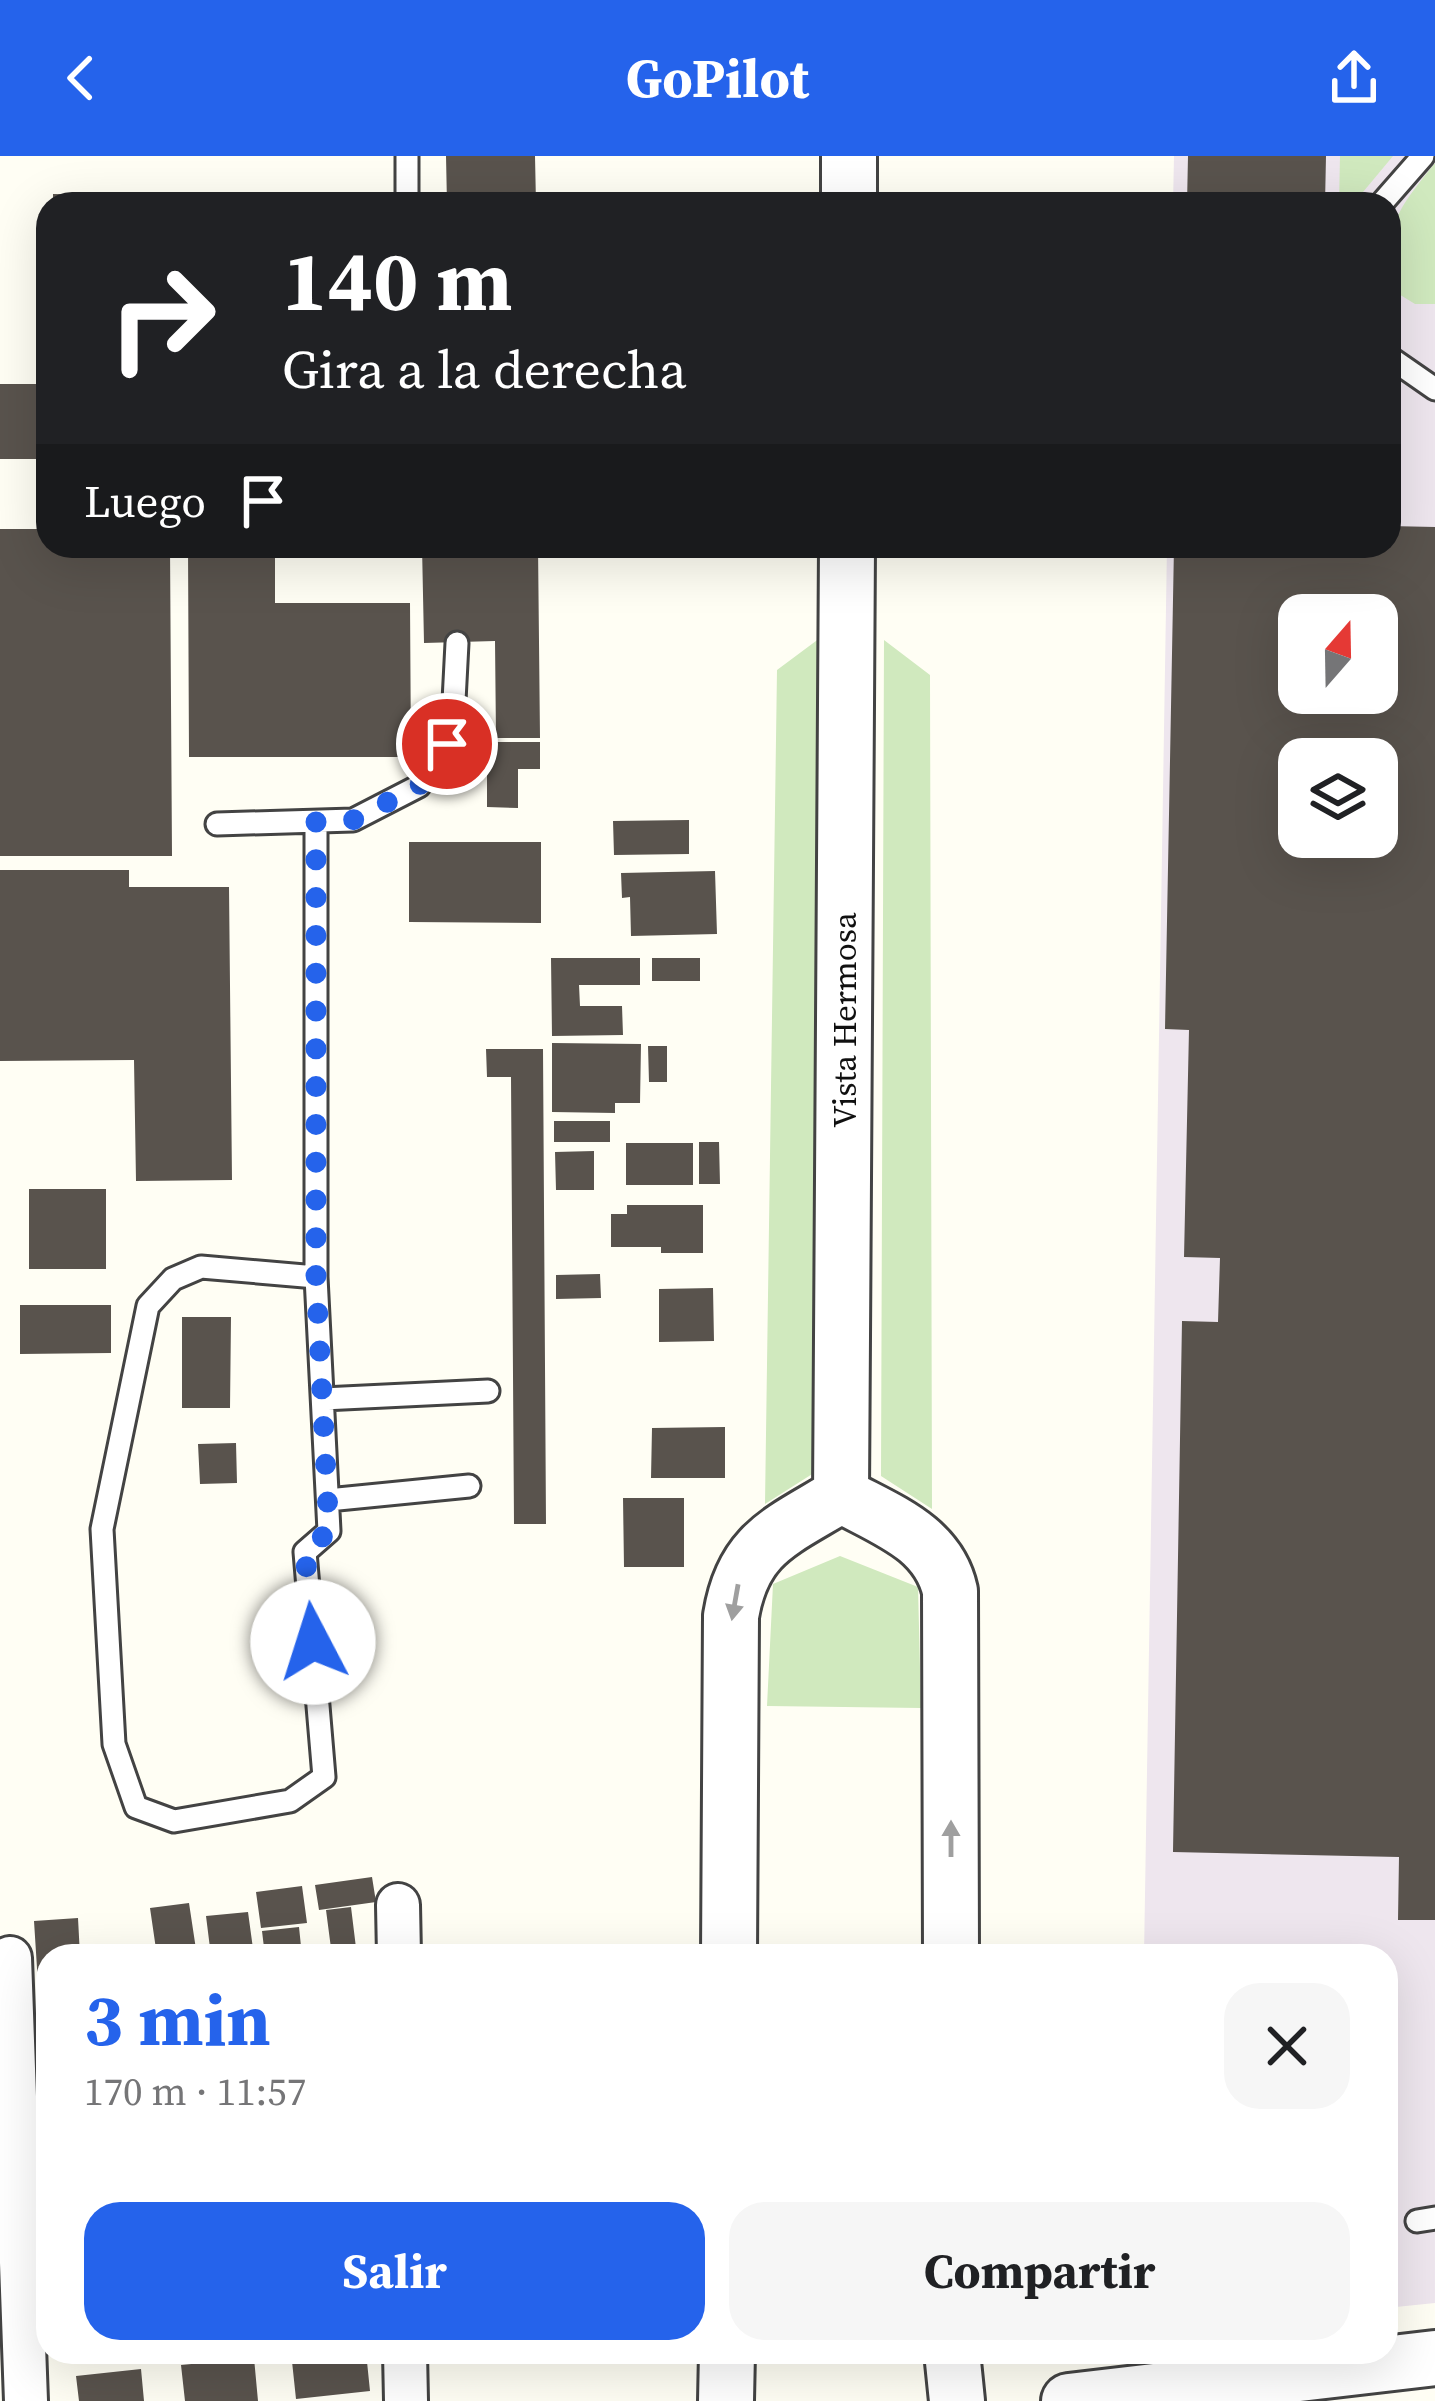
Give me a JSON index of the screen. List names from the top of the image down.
{
  "streets": {
    "street": ["Vista Hermosa"]
  },
  "north": "top",
  "page": {
    "header": "GoPilot",
    "turn": ["140 m", "Gira a la derecha"],
    "then": "Luego",
    "heading": ["3 min", "170 m · 11:57"],
    "buttons": ["Salir", "Compartir"]
  }
}
